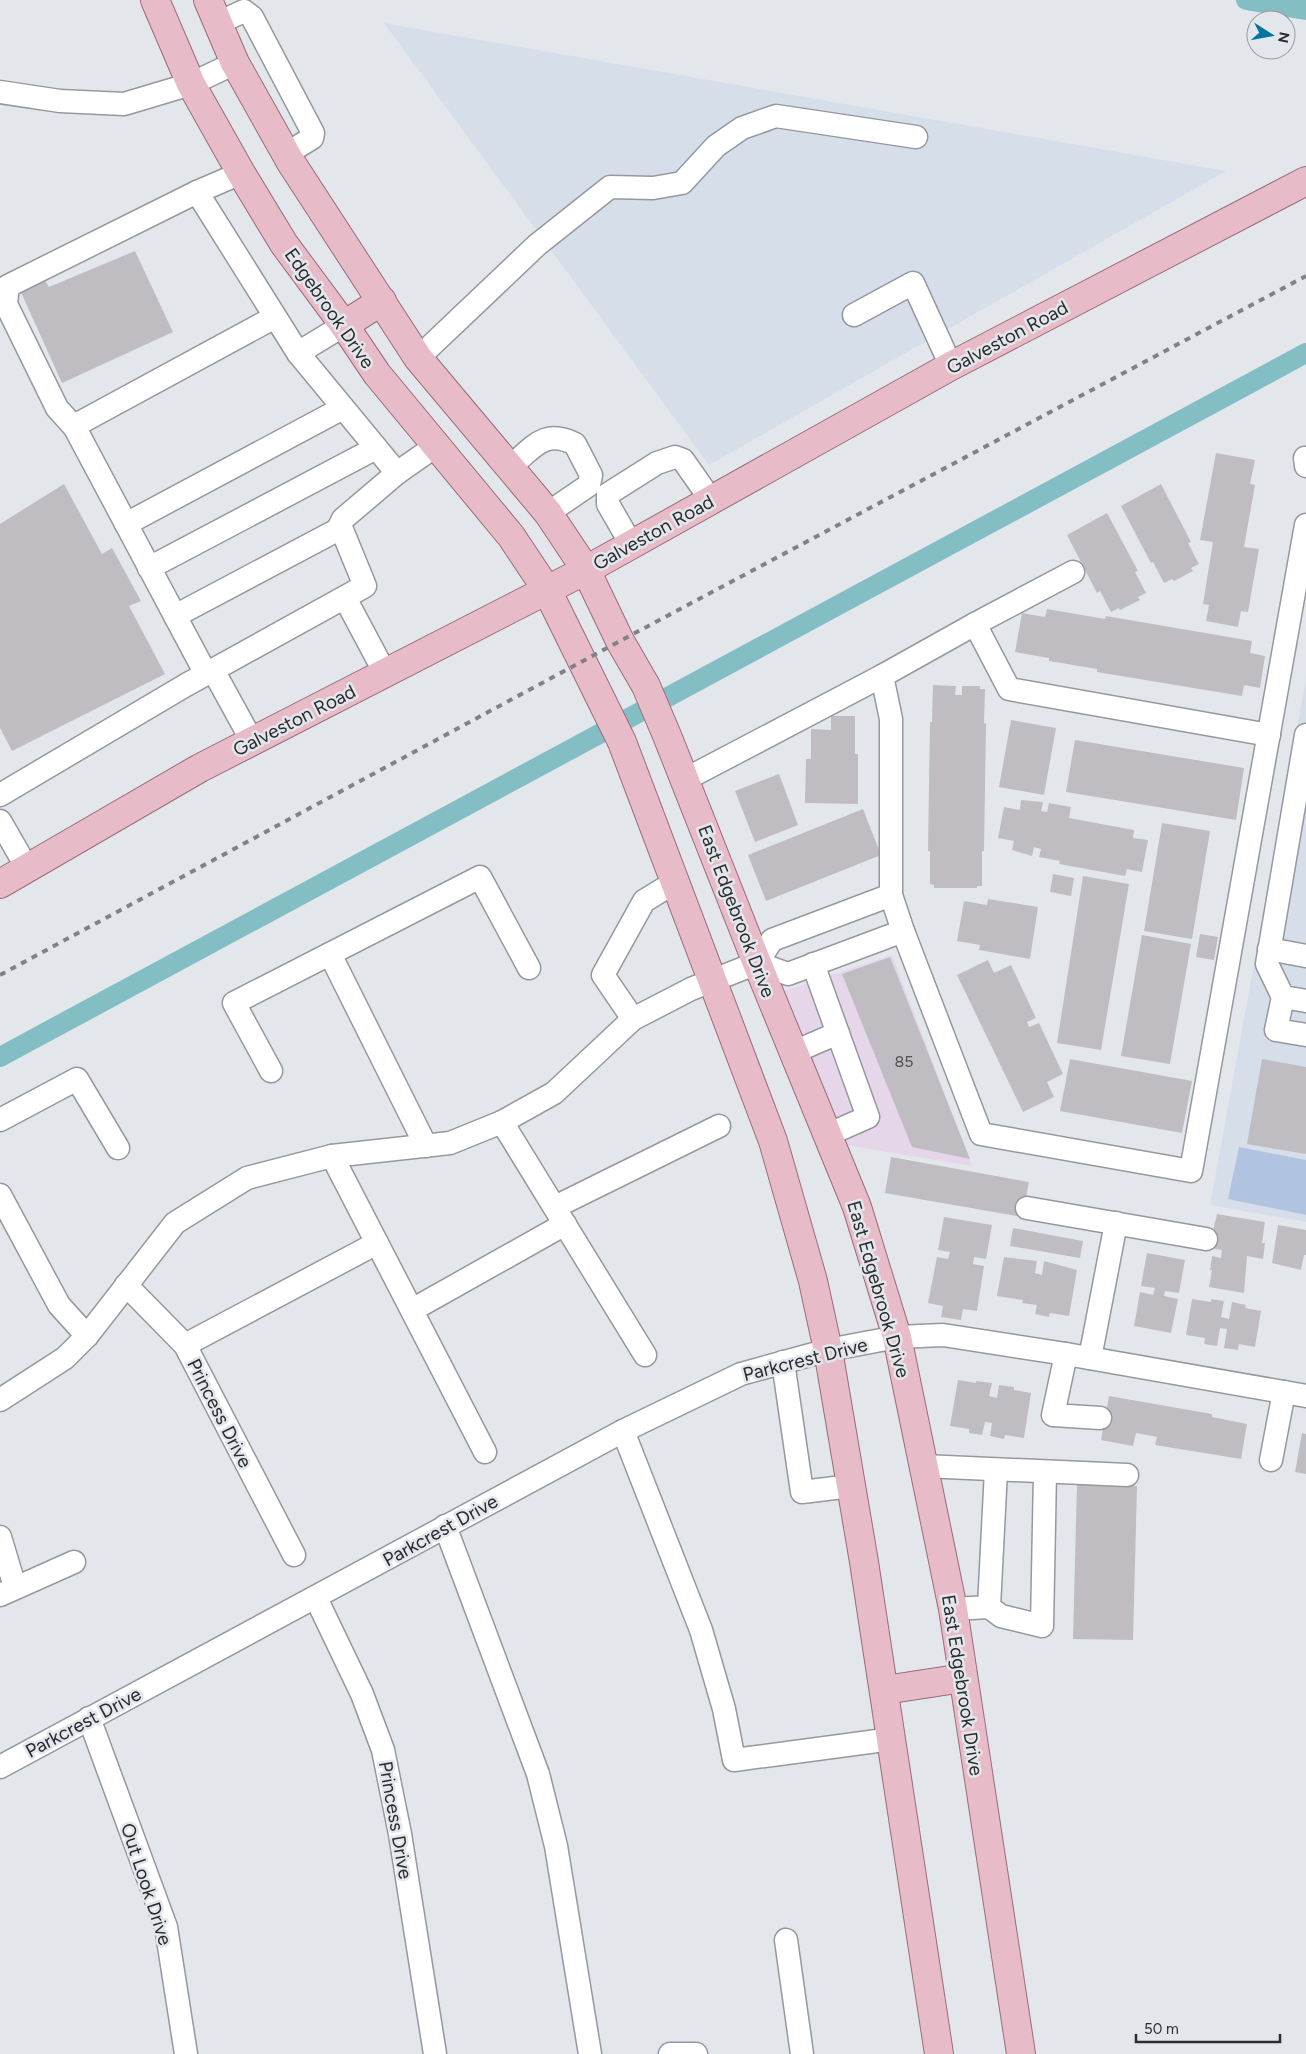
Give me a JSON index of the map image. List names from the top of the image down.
{
  "streets": {
    "main road": ["Edgebrook Drive", "Galveston Road", "East Edgebrook Drive"],
    "street": ["Parkcrest Drive", "Princess Drive", "Out Look Drive"]
  },
  "crossings": [
    ["Edgebrook Drive", "Galveston Road"],
    ["Galveston Road", "East Edgebrook Drive"],
    ["East Edgebrook Drive", "Parkcrest Drive"],
    ["Parkcrest Drive", "Princess Drive"],
    ["Parkcrest Drive", "Out Look Drive"]
  ],
  "house_numbers": ["85"],
  "scale_bar": "50 m",
  "north": "right"
}
